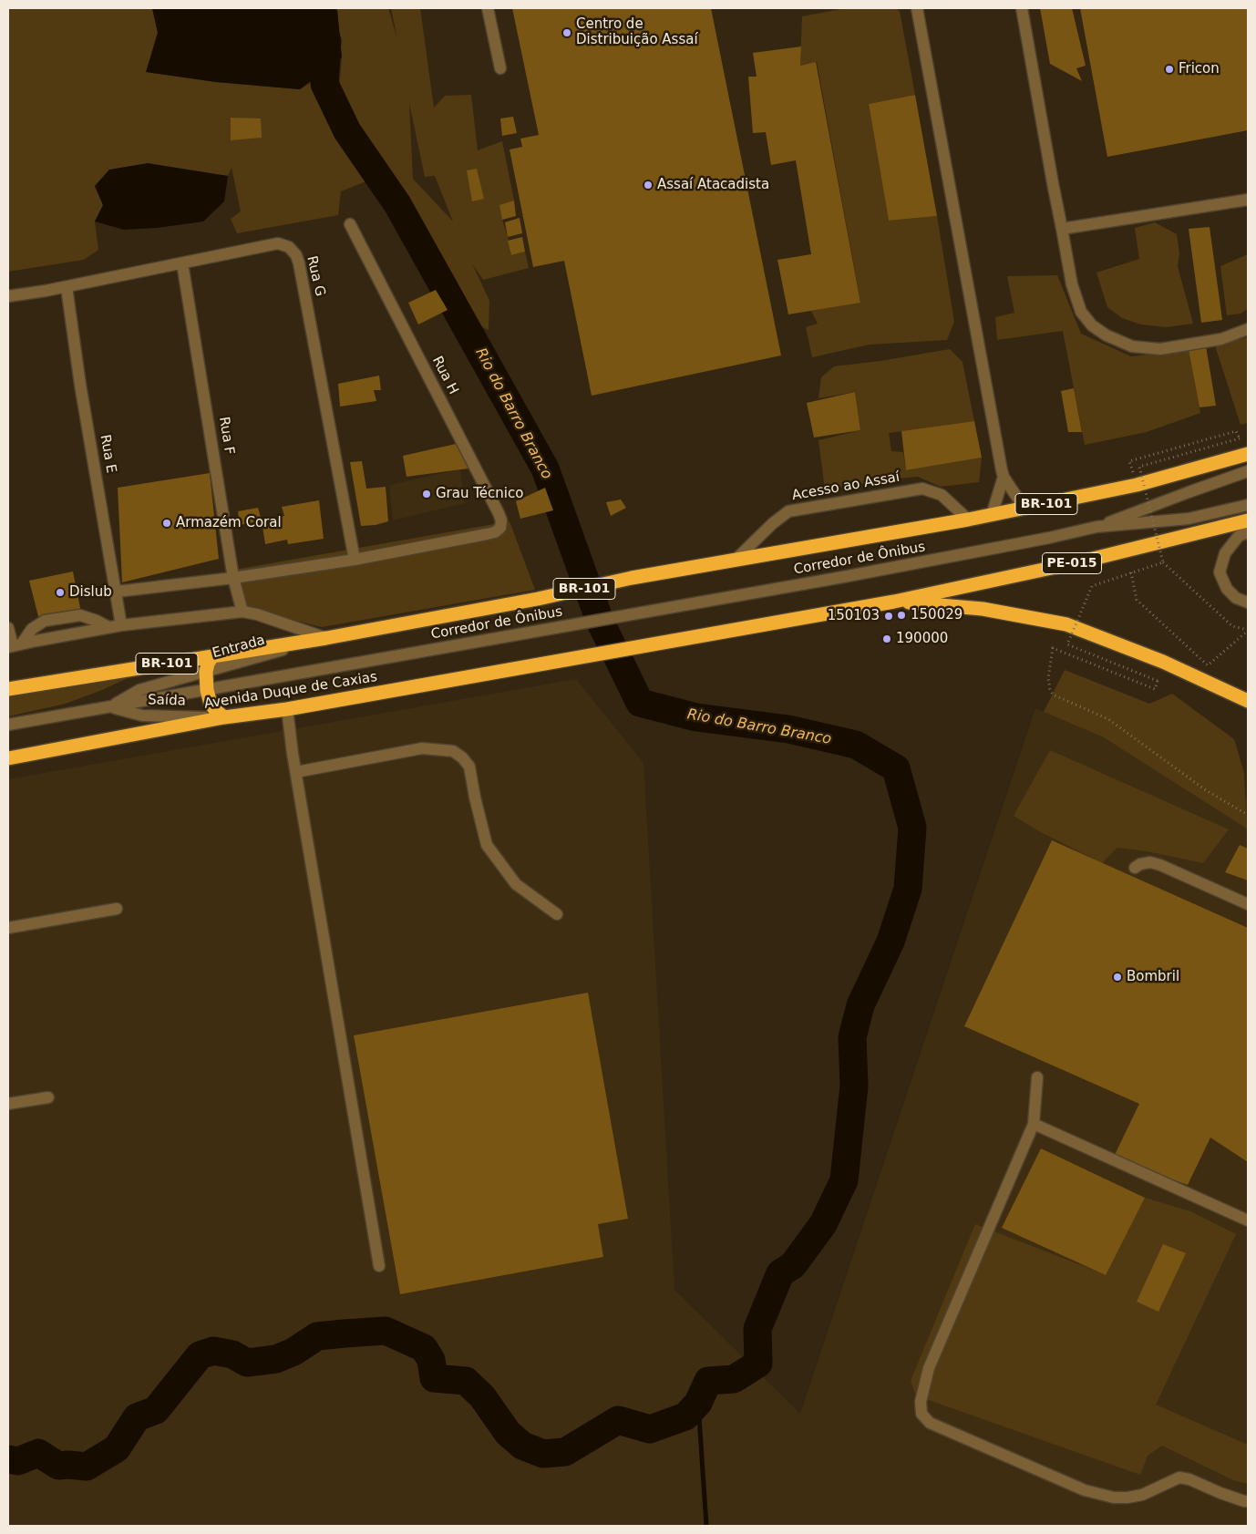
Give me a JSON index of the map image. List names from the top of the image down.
{
  "streets": {
    "highway": ["BR-101", "PE-015", "Avenida Duque de Caxias"],
    "street": [
      "Rua G",
      "Rua H",
      "Rua F",
      "Rua E",
      "Acesso ao Assaí",
      "Corredor de Ônibus",
      "Entrada",
      "Saída"
    ]
  },
  "crossings": [
    ["Rua G", "Rua H"],
    ["Rua G", "Rua F"],
    ["Rua G", "Rua E"],
    ["Rua F", "BR-101"],
    ["Rua E", "BR-101"],
    ["Acesso ao Assaí", "BR-101"],
    ["BR-101", "Entrada"],
    ["Corredor de Ônibus", "Entrada"],
    ["Corredor de Ônibus", "Saída"],
    ["PE-015", "Avenida Duque de Caxias"],
    ["Entrada", "Saída"],
    ["Avenida Duque de Caxias", "Saída"]
  ],
  "water": ["Rio do Barro Branco"],
  "places": [
    "Centro de Distribuição Assaí",
    "Fricon",
    "Assaí Atacadista",
    "Grau Técnico",
    "Armazém Coral",
    "Dislub",
    "150029",
    "150103",
    "190000",
    "Bombril"
  ]
}
